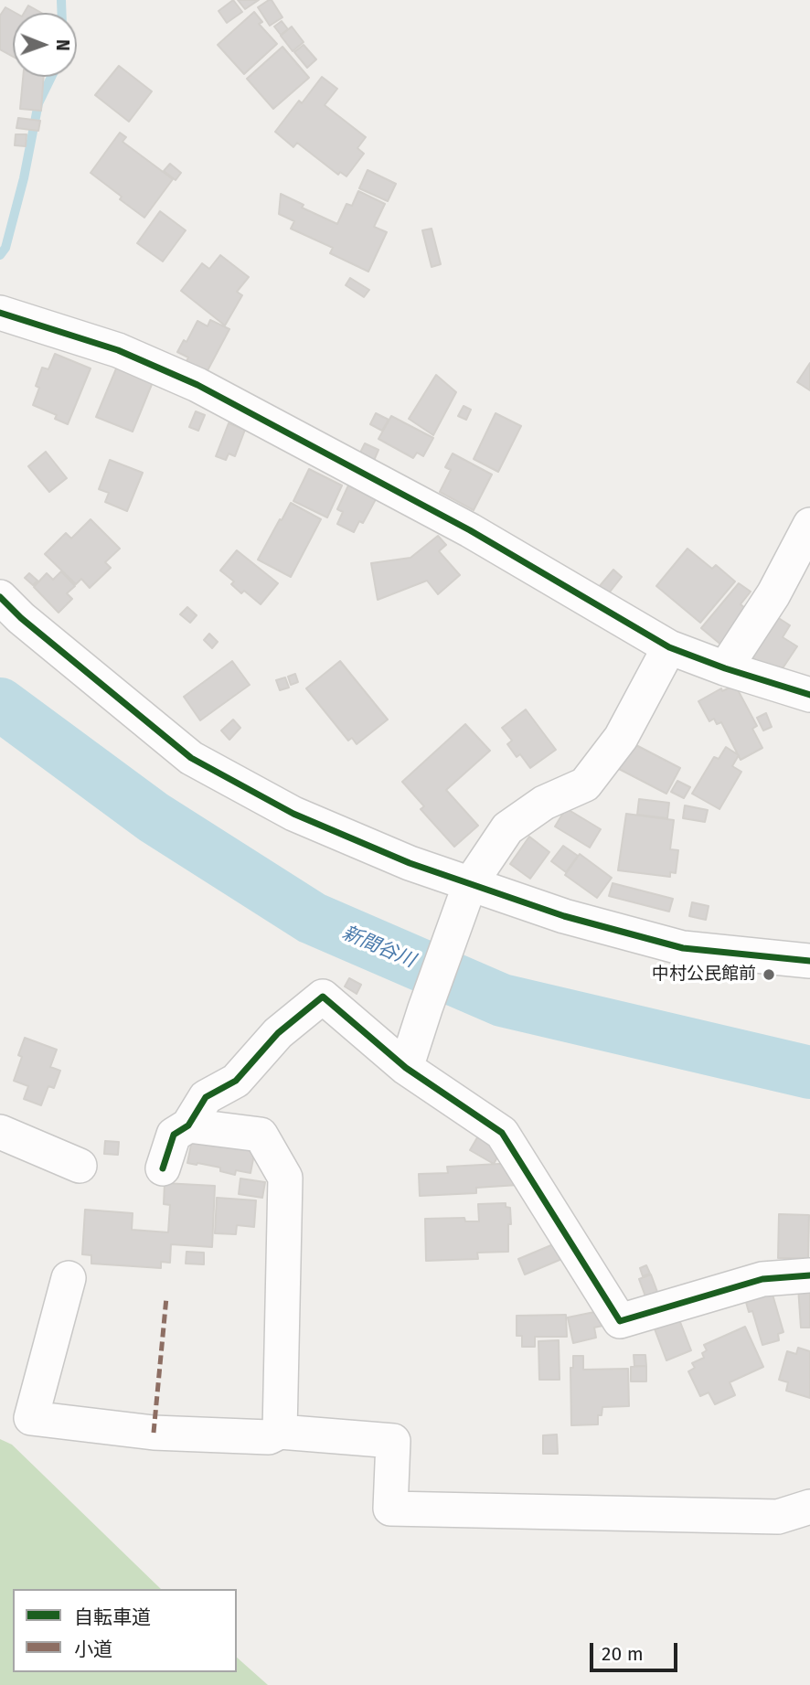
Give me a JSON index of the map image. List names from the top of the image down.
{
  "water": ["新間谷川"],
  "places": ["中村公民館前"],
  "legend": ["自転車道", "小道"],
  "scale_bar": "20 m",
  "north": "right"
}
